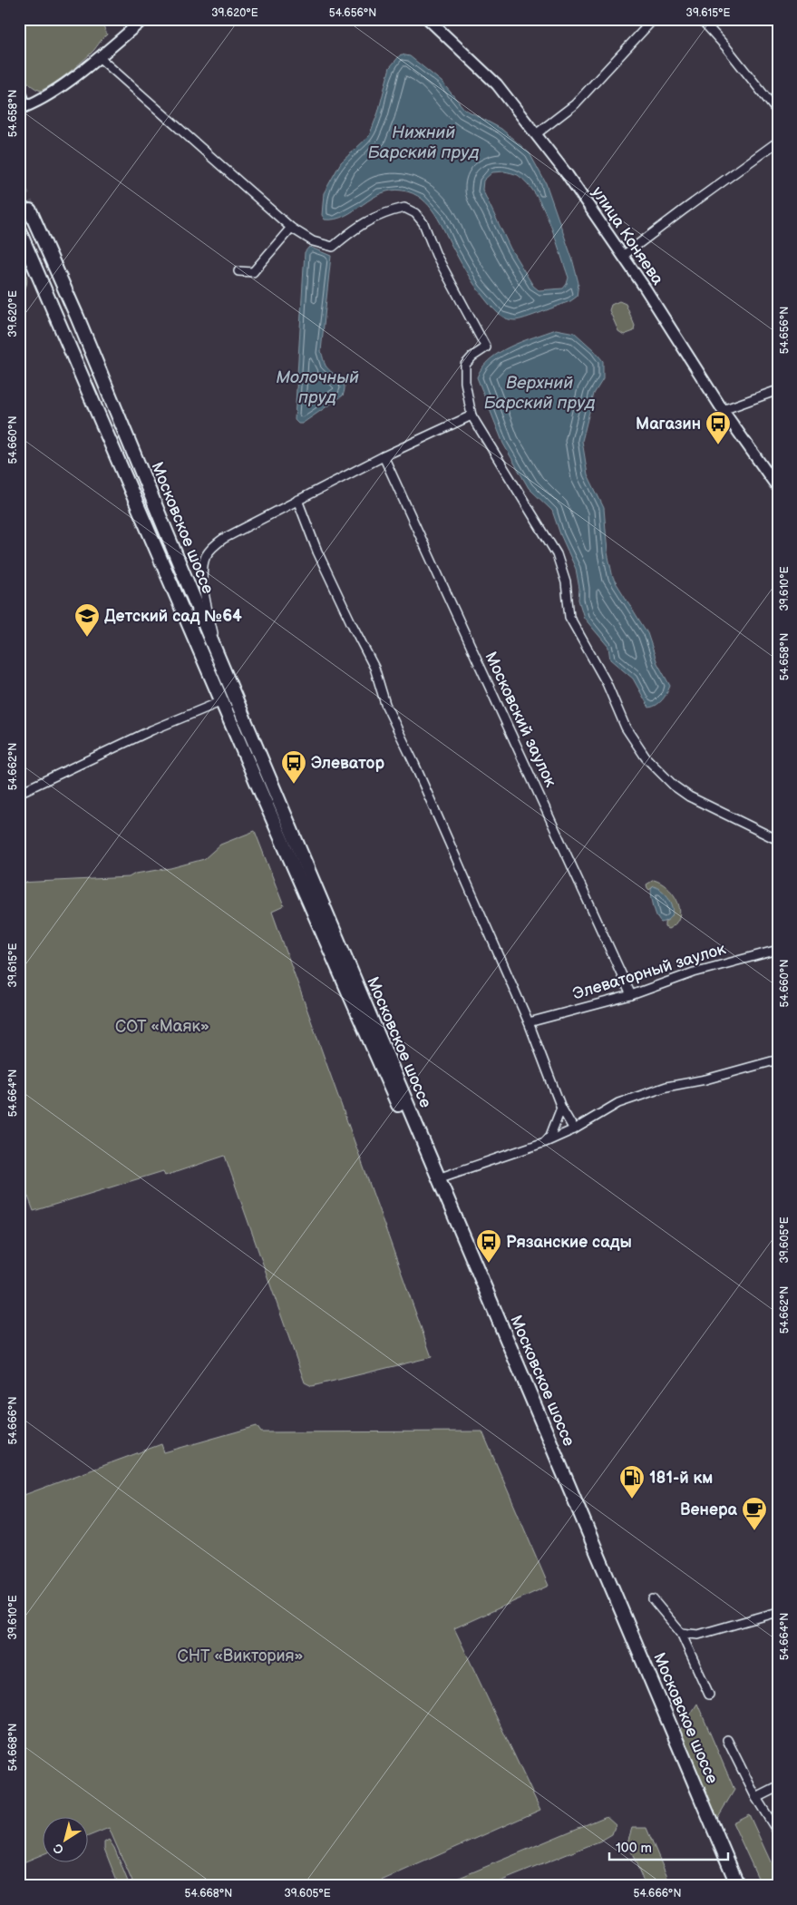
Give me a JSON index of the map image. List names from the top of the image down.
{
  "streets": {
    "highway": ["Московское шоссе"],
    "street": ["улица Коняева", "Московский заулок", "Элеваторный заулок"]
  },
  "crossings": [
    ["Московский заулок", "Элеваторный заулок"]
  ],
  "water": ["Нижний Барский пруд", "Молочный пруд", "Верхний Барский пруд"],
  "parks": ["СОТ «Маяк»", "СНТ «Виктория»"],
  "places": {
    "bus stop": ["Магазин", "Элеватор", "Рязанские сады"],
    "school or university": ["Детский сад №64"],
    "fuel station": ["181-й км"],
    "cafe": ["Венера"]
  },
  "scale_bar": "100 m",
  "north": "bottom left",
  "coordinates": [
    "39.620°E",
    "54.656°N",
    "39.615°E",
    "54.658°N",
    "54.660°N",
    "39.610°E",
    "54.662°N",
    "54.664°N",
    "39.605°E",
    "54.666°N",
    "54.668°N"
  ]
}
